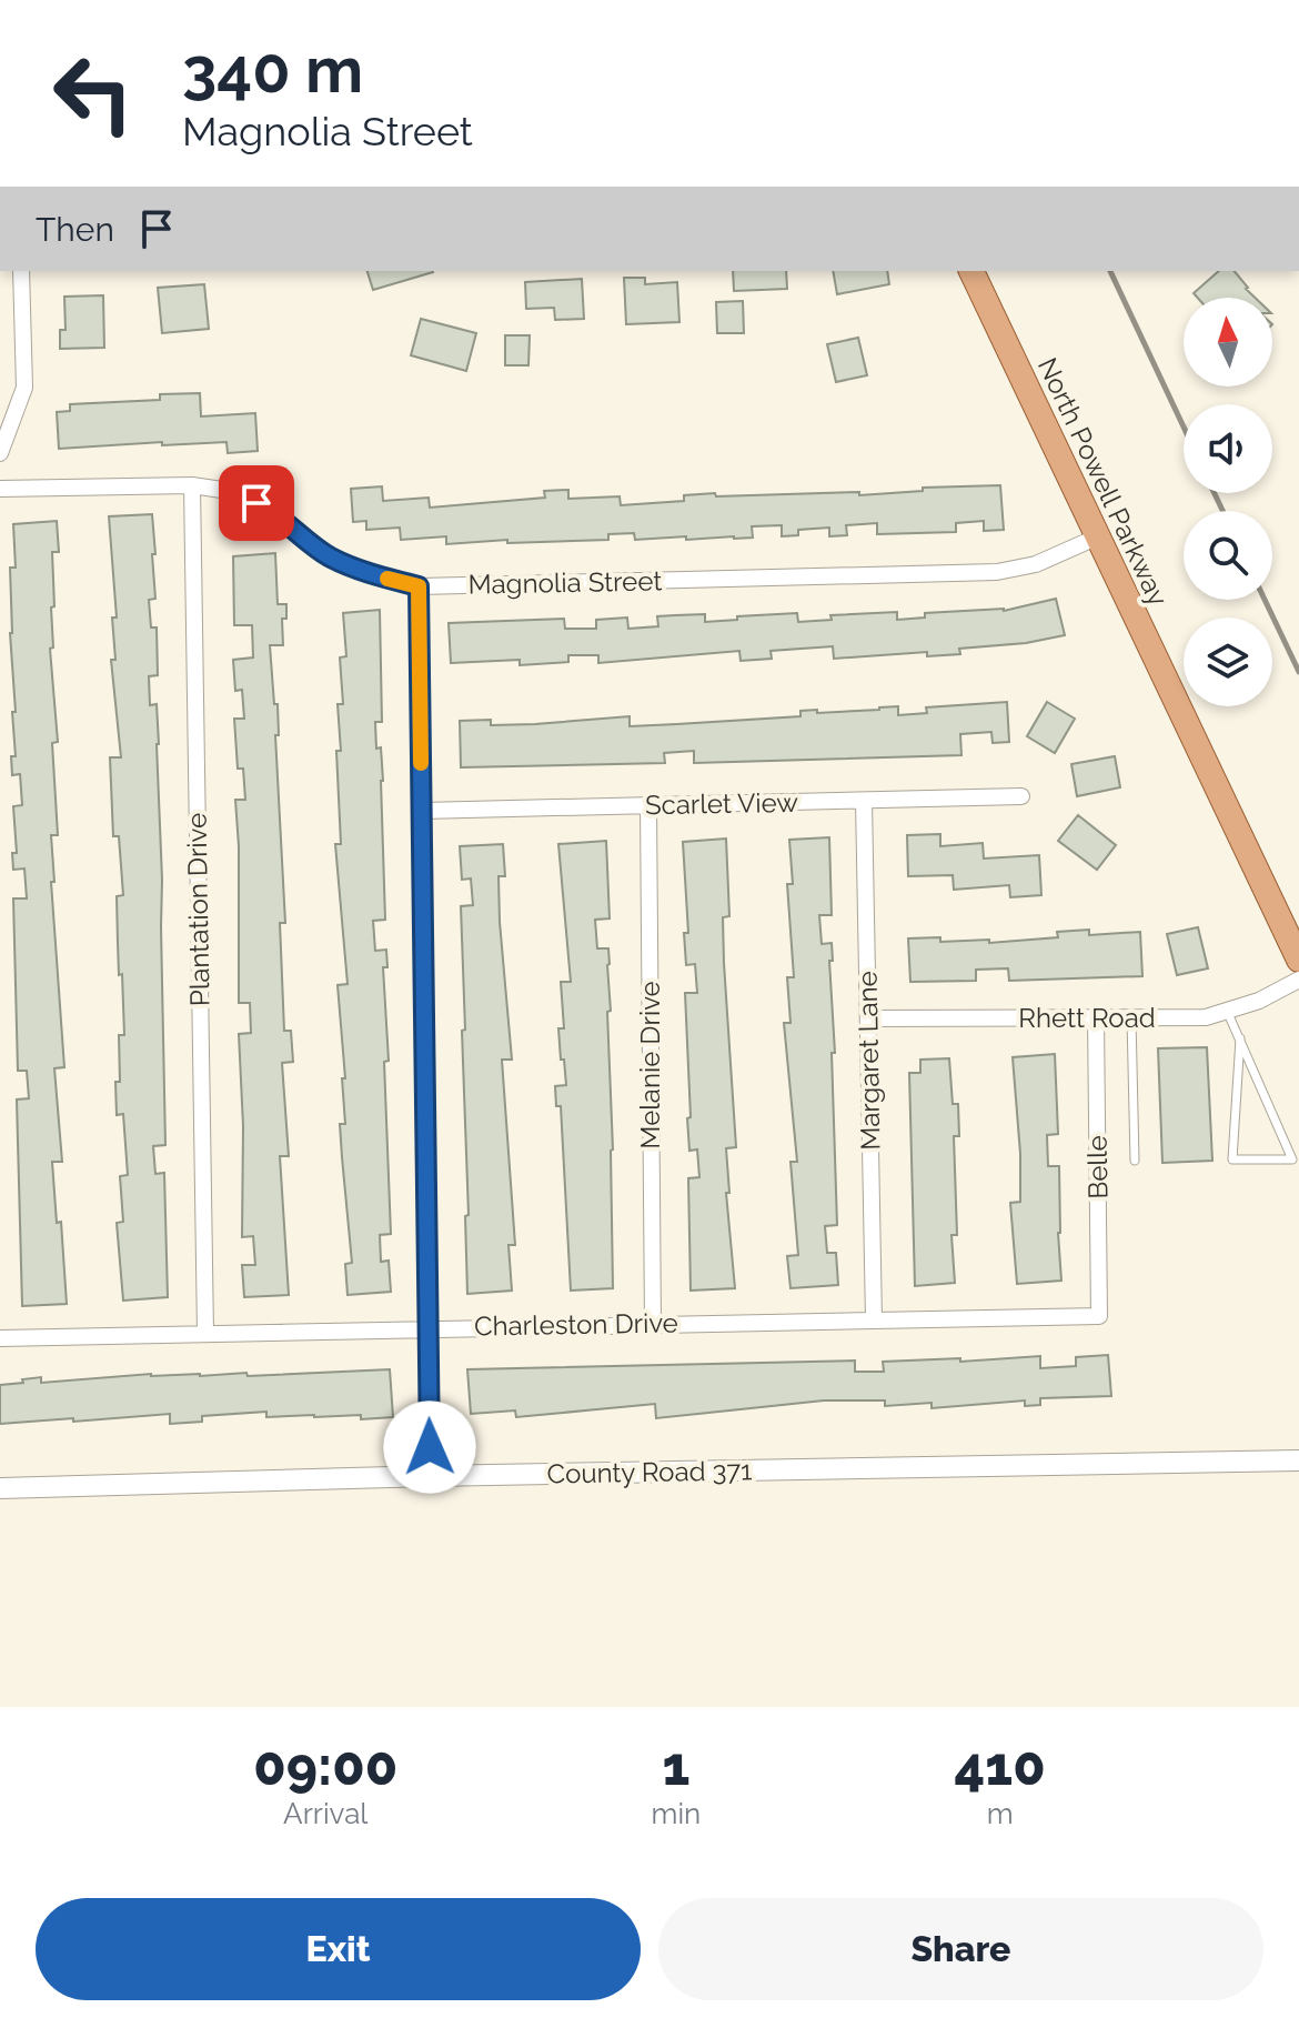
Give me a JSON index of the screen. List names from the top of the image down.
{
  "streets": {
    "main road": ["North Powell Parkway"],
    "street": [
      "Magnolia Street",
      "Scarlet View",
      "Plantation Drive",
      "Rhett Road",
      "Margaret Lane",
      "Melanie Drive",
      "Belle",
      "Charleston Drive",
      "County Road 371"
    ]
  },
  "crossings": [
    ["North Powell Parkway", "Magnolia Street"],
    ["Magnolia Street", "Plantation Drive"],
    ["Scarlet View", "Margaret Lane"],
    ["Scarlet View", "Melanie Drive"],
    ["Plantation Drive", "Charleston Drive"],
    ["Rhett Road", "Margaret Lane"],
    ["Rhett Road", "Belle"],
    ["Margaret Lane", "Charleston Drive"],
    ["Melanie Drive", "Charleston Drive"],
    ["Belle", "Charleston Drive"]
  ],
  "north": "top",
  "page": {
    "turn": ["340 m", "Magnolia Street"],
    "then": "Then",
    "eta": [
      "09:00",
      "Arrival",
      "1",
      "min",
      "410",
      "m"
    ],
    "buttons": ["Exit", "Share"]
  }
}
